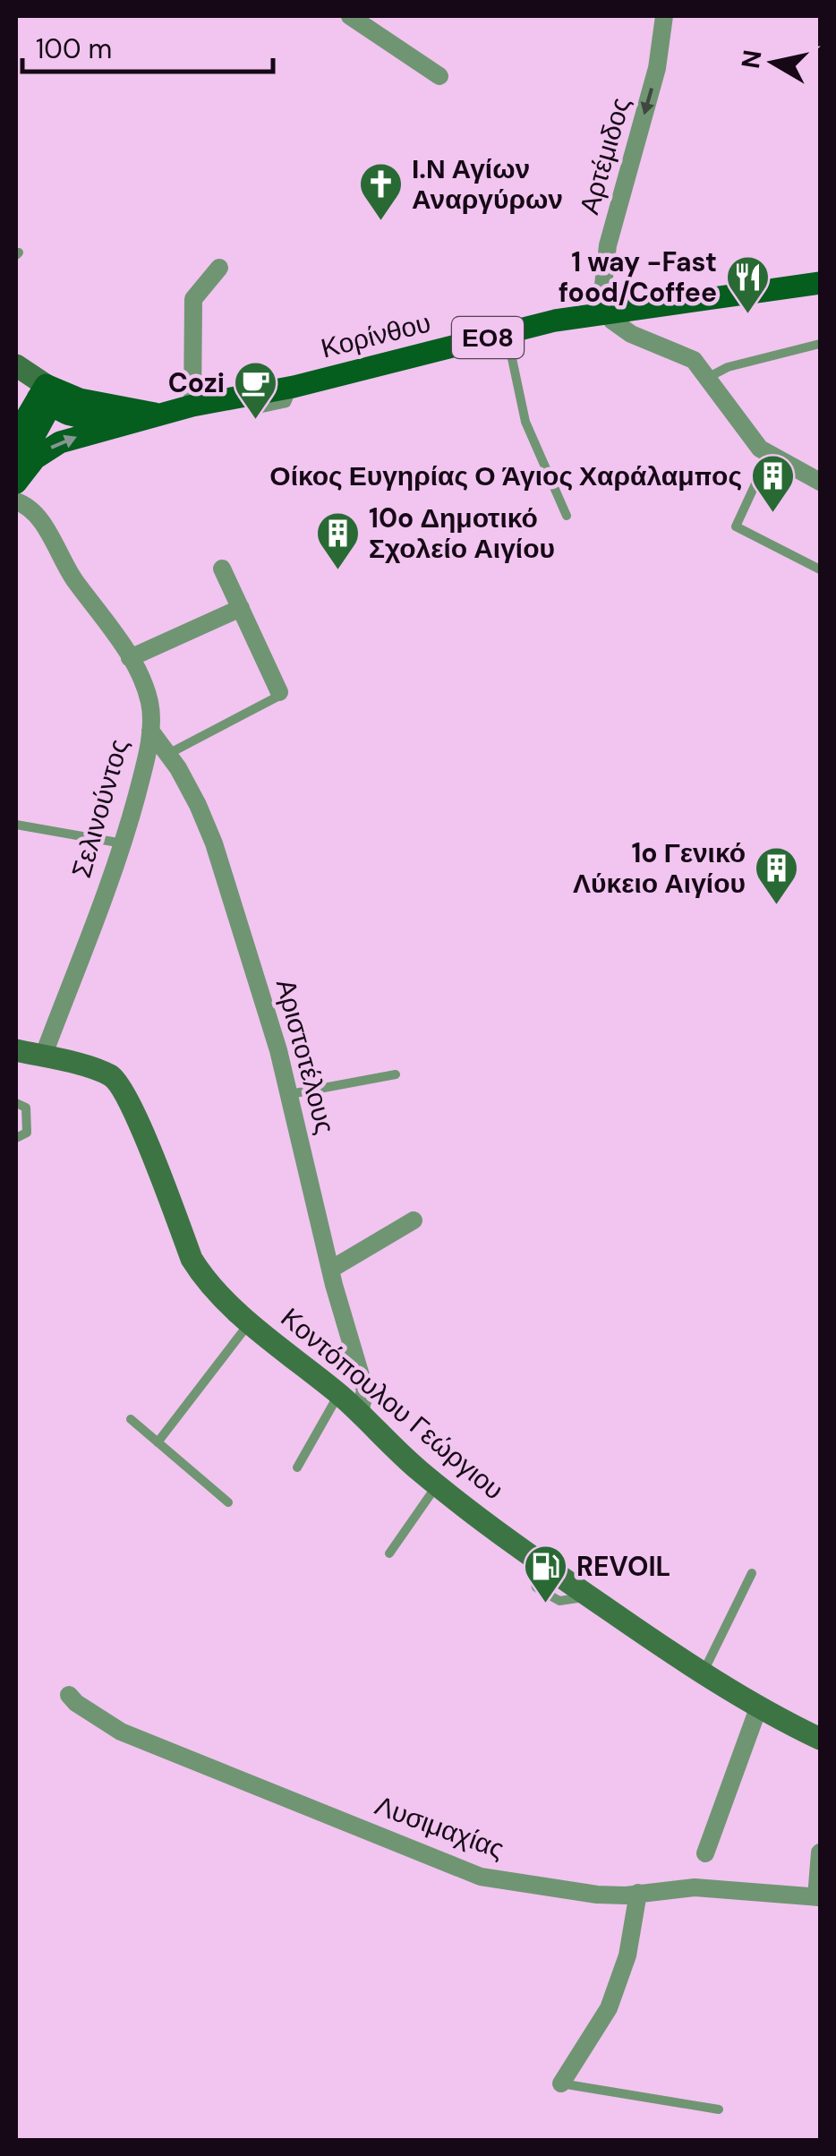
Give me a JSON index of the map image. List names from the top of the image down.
{
  "streets": {
    "main road": ["Κορίνθου", "ΕΟ8", "Κοντόπουλου Γεώργιου"],
    "street": [
      "Αρτέμιδος",
      "Σελινούντος",
      "Αριστοτέλους",
      "Λυσιμαχίας"
    ]
  },
  "crossings": [
    ["Αρτέμιδος", "Κορίνθου"],
    ["Κορίνθου", "ΕΟ8"],
    ["Σελινούντος", "Αριστοτέλους"],
    ["Σελινούντος", "Κοντόπουλου Γεώργιου"],
    ["Αριστοτέλους", "Κοντόπουλου Γεώργιου"]
  ],
  "one_way": ["Αρτέμιδος"],
  "places": {
    "church": ["Ι.Ν Αγίων Αναργύρων"],
    "restaurant": ["1 way -Fast food/Coffee"],
    "cafe": ["Cozi"],
    "building": ["Οίκος Ευγηρίας Ο Άγιος Χαράλαμπος", "10o Δημοτικό Σχολείο Αιγίου", "1o Γενικό Λύκειο Αιγίου"],
    "fuel station": ["REVOIL"]
  },
  "scale_bar": "100 m",
  "north": "left"
}
